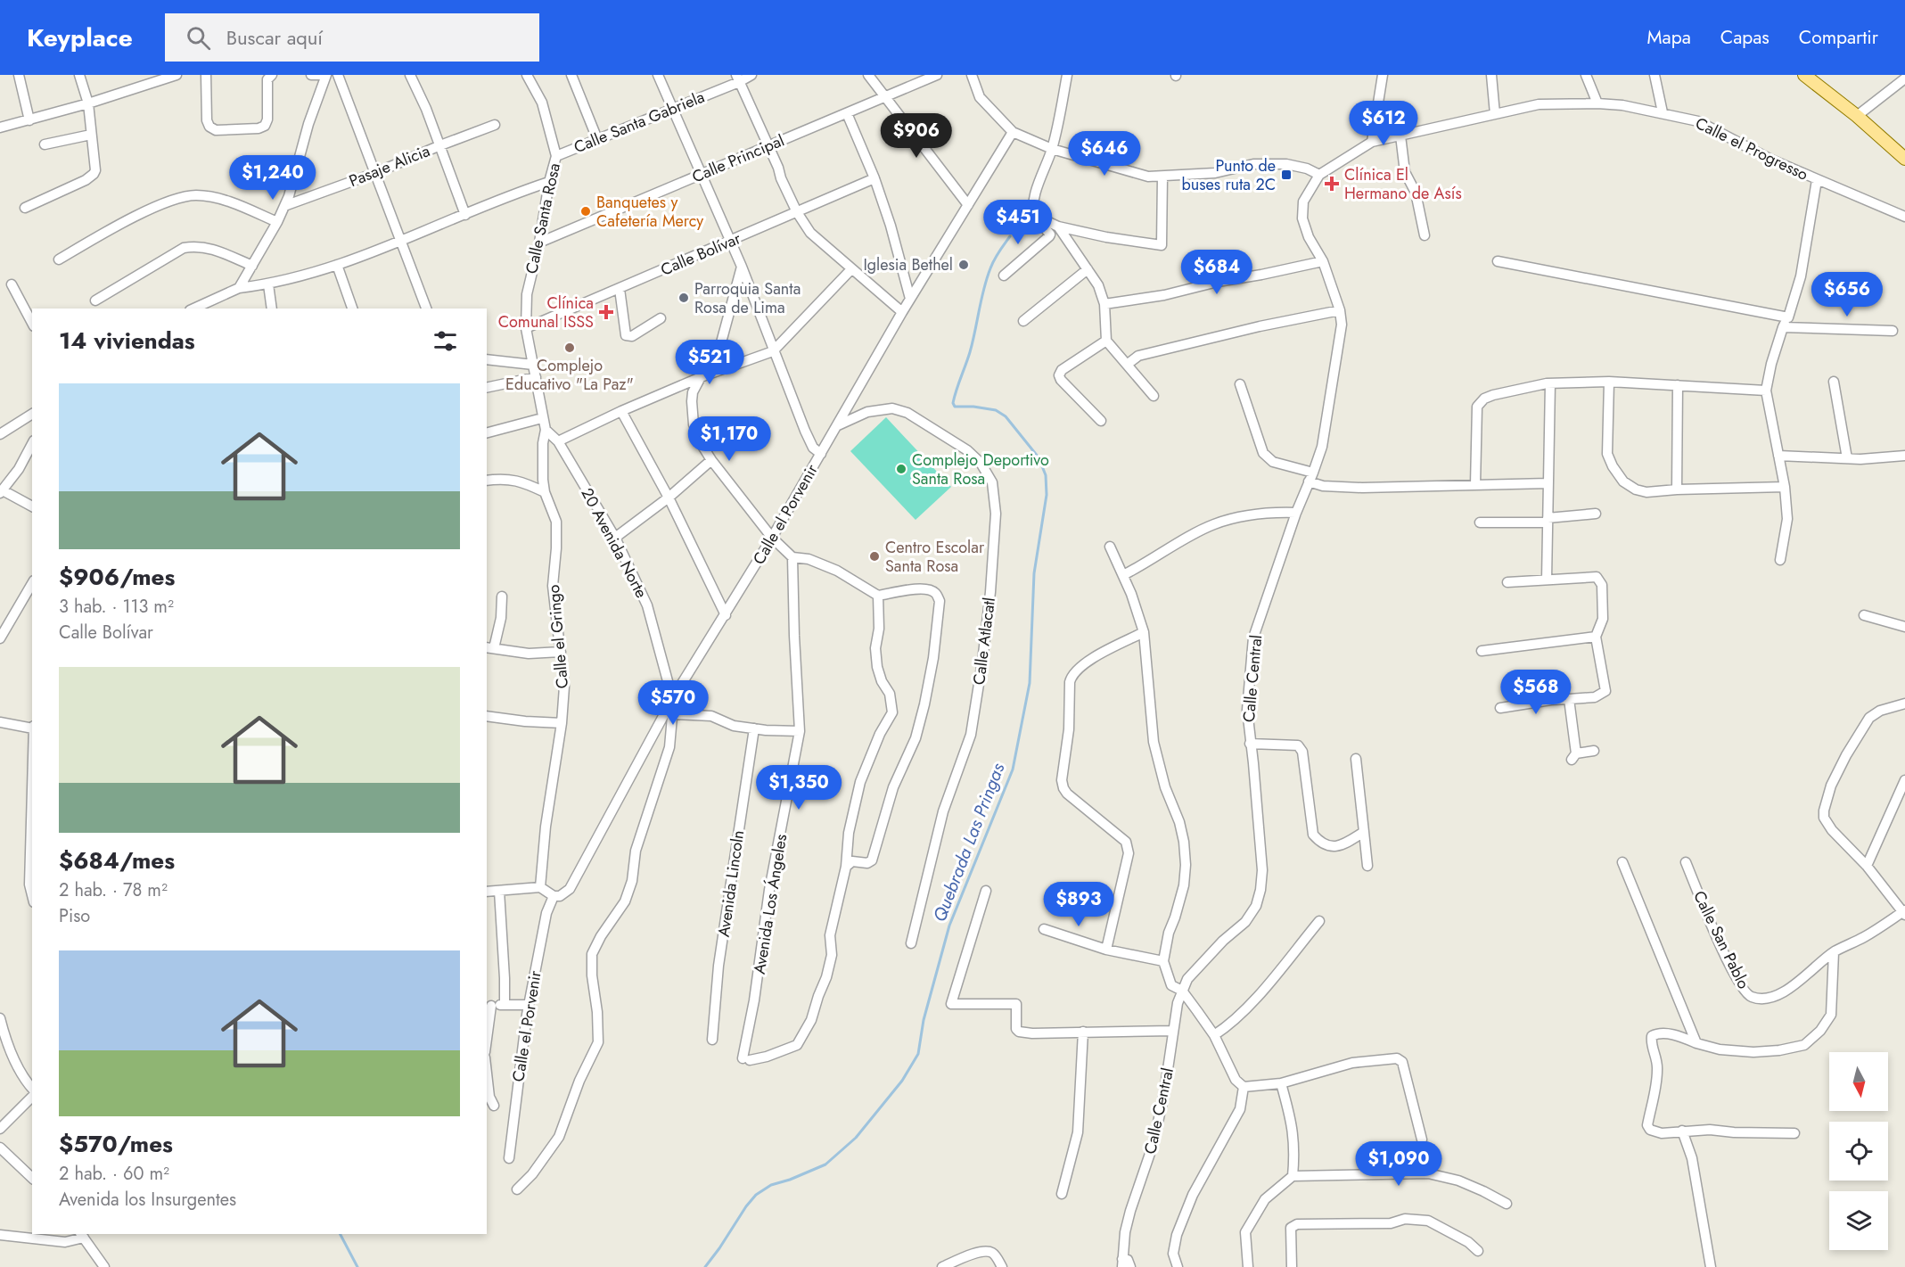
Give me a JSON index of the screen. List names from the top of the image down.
{
  "streets": {
    "street": [
      "Calle Santa Gabriela",
      "Calle el Progresso",
      "Calle Principal",
      "Pasaje Alicia",
      "Calle Santa Rosa",
      "Calle Bolívar",
      "Calle el Porvenir",
      "20 Avenida Norte",
      "Calle el Gringo",
      "Calle Atlacatl",
      "Calle Central",
      "Avenida Lincoln",
      "Avenida Los Ángeles",
      "Calle San Pablo"
    ]
  },
  "crossings": [
    ["Calle Santa Gabriela", "Calle Santa Rosa"],
    ["Calle el Progresso", "Calle Central"],
    ["Calle Principal", "Calle Santa Rosa"],
    ["Calle Santa Rosa", "Calle Bolívar"],
    ["Calle Santa Rosa", "20 Avenida Norte"],
    ["Calle Santa Rosa", "Calle el Gringo"],
    ["Calle el Porvenir", "20 Avenida Norte"],
    ["Calle el Porvenir", "Calle Atlacatl"],
    ["20 Avenida Norte", "Calle el Gringo"]
  ],
  "water": ["Quebrada Las Pringas"],
  "places": {
    "transit": ["Punto de buses ruta 2C"],
    "health": ["Clínica El Hermano de Asís", "Clínica Comunal ISSS"],
    "other": [
      "Banquetes y Cafetería Mercy",
      "Iglesia Bethel",
      "Parroquia Santa Rosa de Lima",
      "Complejo Educativo \"La Paz\"",
      "Complejo Deportivo Santa Rosa",
      "Centro Escolar Santa Rosa"
    ]
  },
  "north": "bottom",
  "page": {
    "header": "Keyplace",
    "search": "Buscar aquí",
    "nav": ["Mapa", "Capas", "Compartir"],
    "price": [
      "$612",
      "$906",
      "$646",
      "$1,240",
      "$451",
      "$684",
      "$656",
      "$521",
      "$1,170",
      "$568",
      "$570",
      "$1,350",
      "$893",
      "$1,090"
    ],
    "heading": "14 viviendas",
    "list": [
      {
        "name": "$906/mes",
        "note": "3 hab. · 113 m² · Calle Bolívar"
      },
      {
        "name": "$684/mes",
        "note": "2 hab. · 78 m² · Piso"
      },
      {
        "name": "$570/mes",
        "note": "2 hab. · 60 m² · Avenida los Insurgentes"
      }
    ]
  }
}
